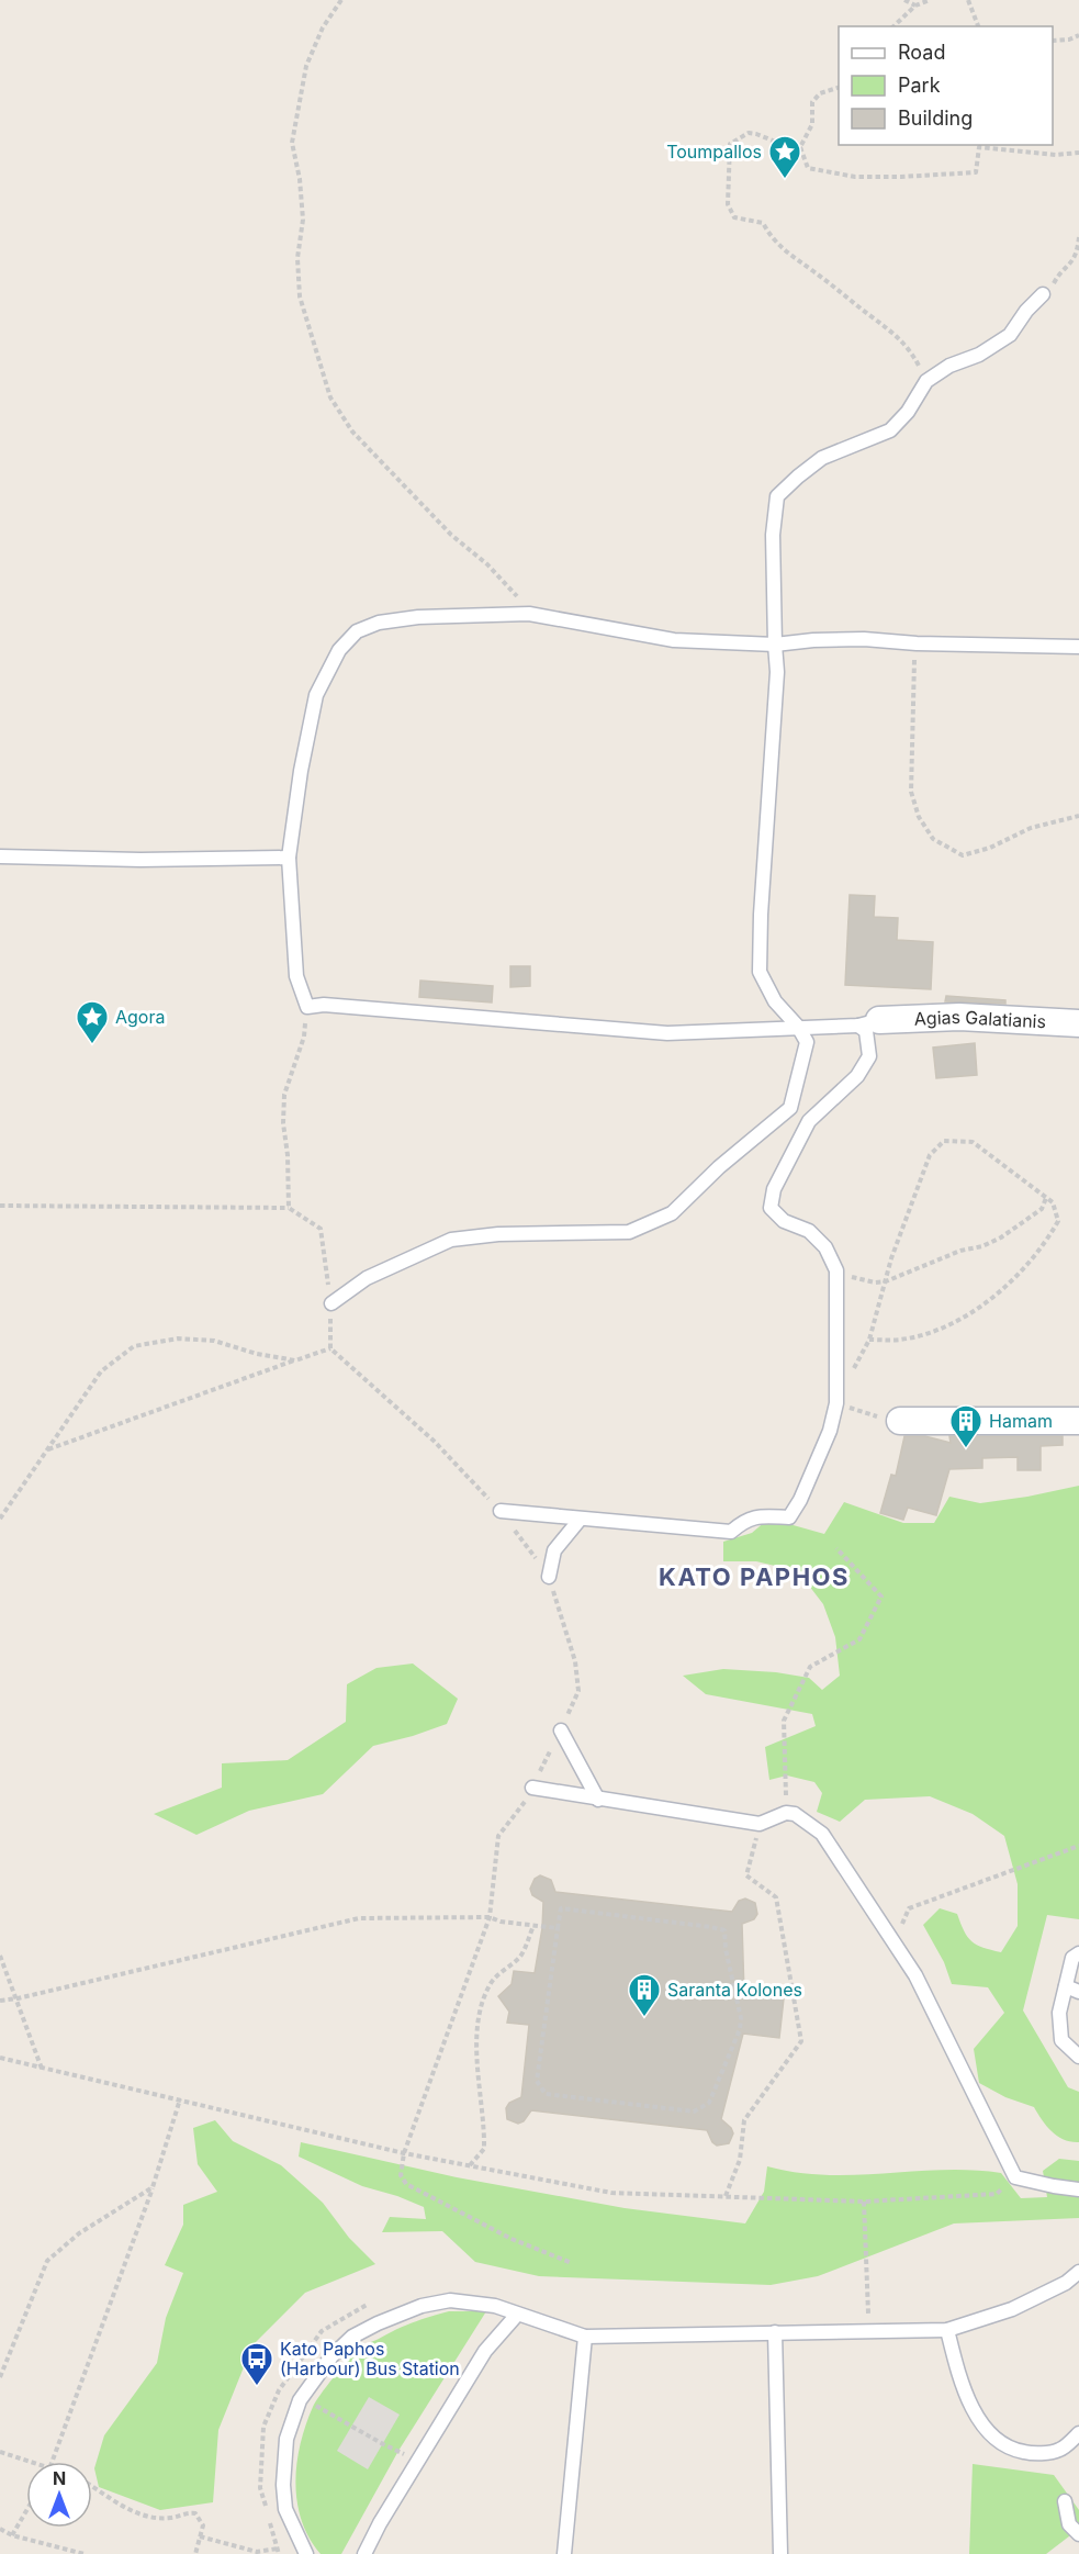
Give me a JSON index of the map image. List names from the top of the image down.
{
  "streets": {
    "street": ["Agias Galatianis"]
  },
  "districts": ["KATO PAPHOS"],
  "places": {
    "place": ["Toumpallos", "Agora"],
    "building": ["Hamam", "Saranta Kolones"],
    "bus stop": ["Kato Paphos (Harbour) Bus Station"]
  },
  "legend": ["Road", "Park", "Building"],
  "north": "top"
}
